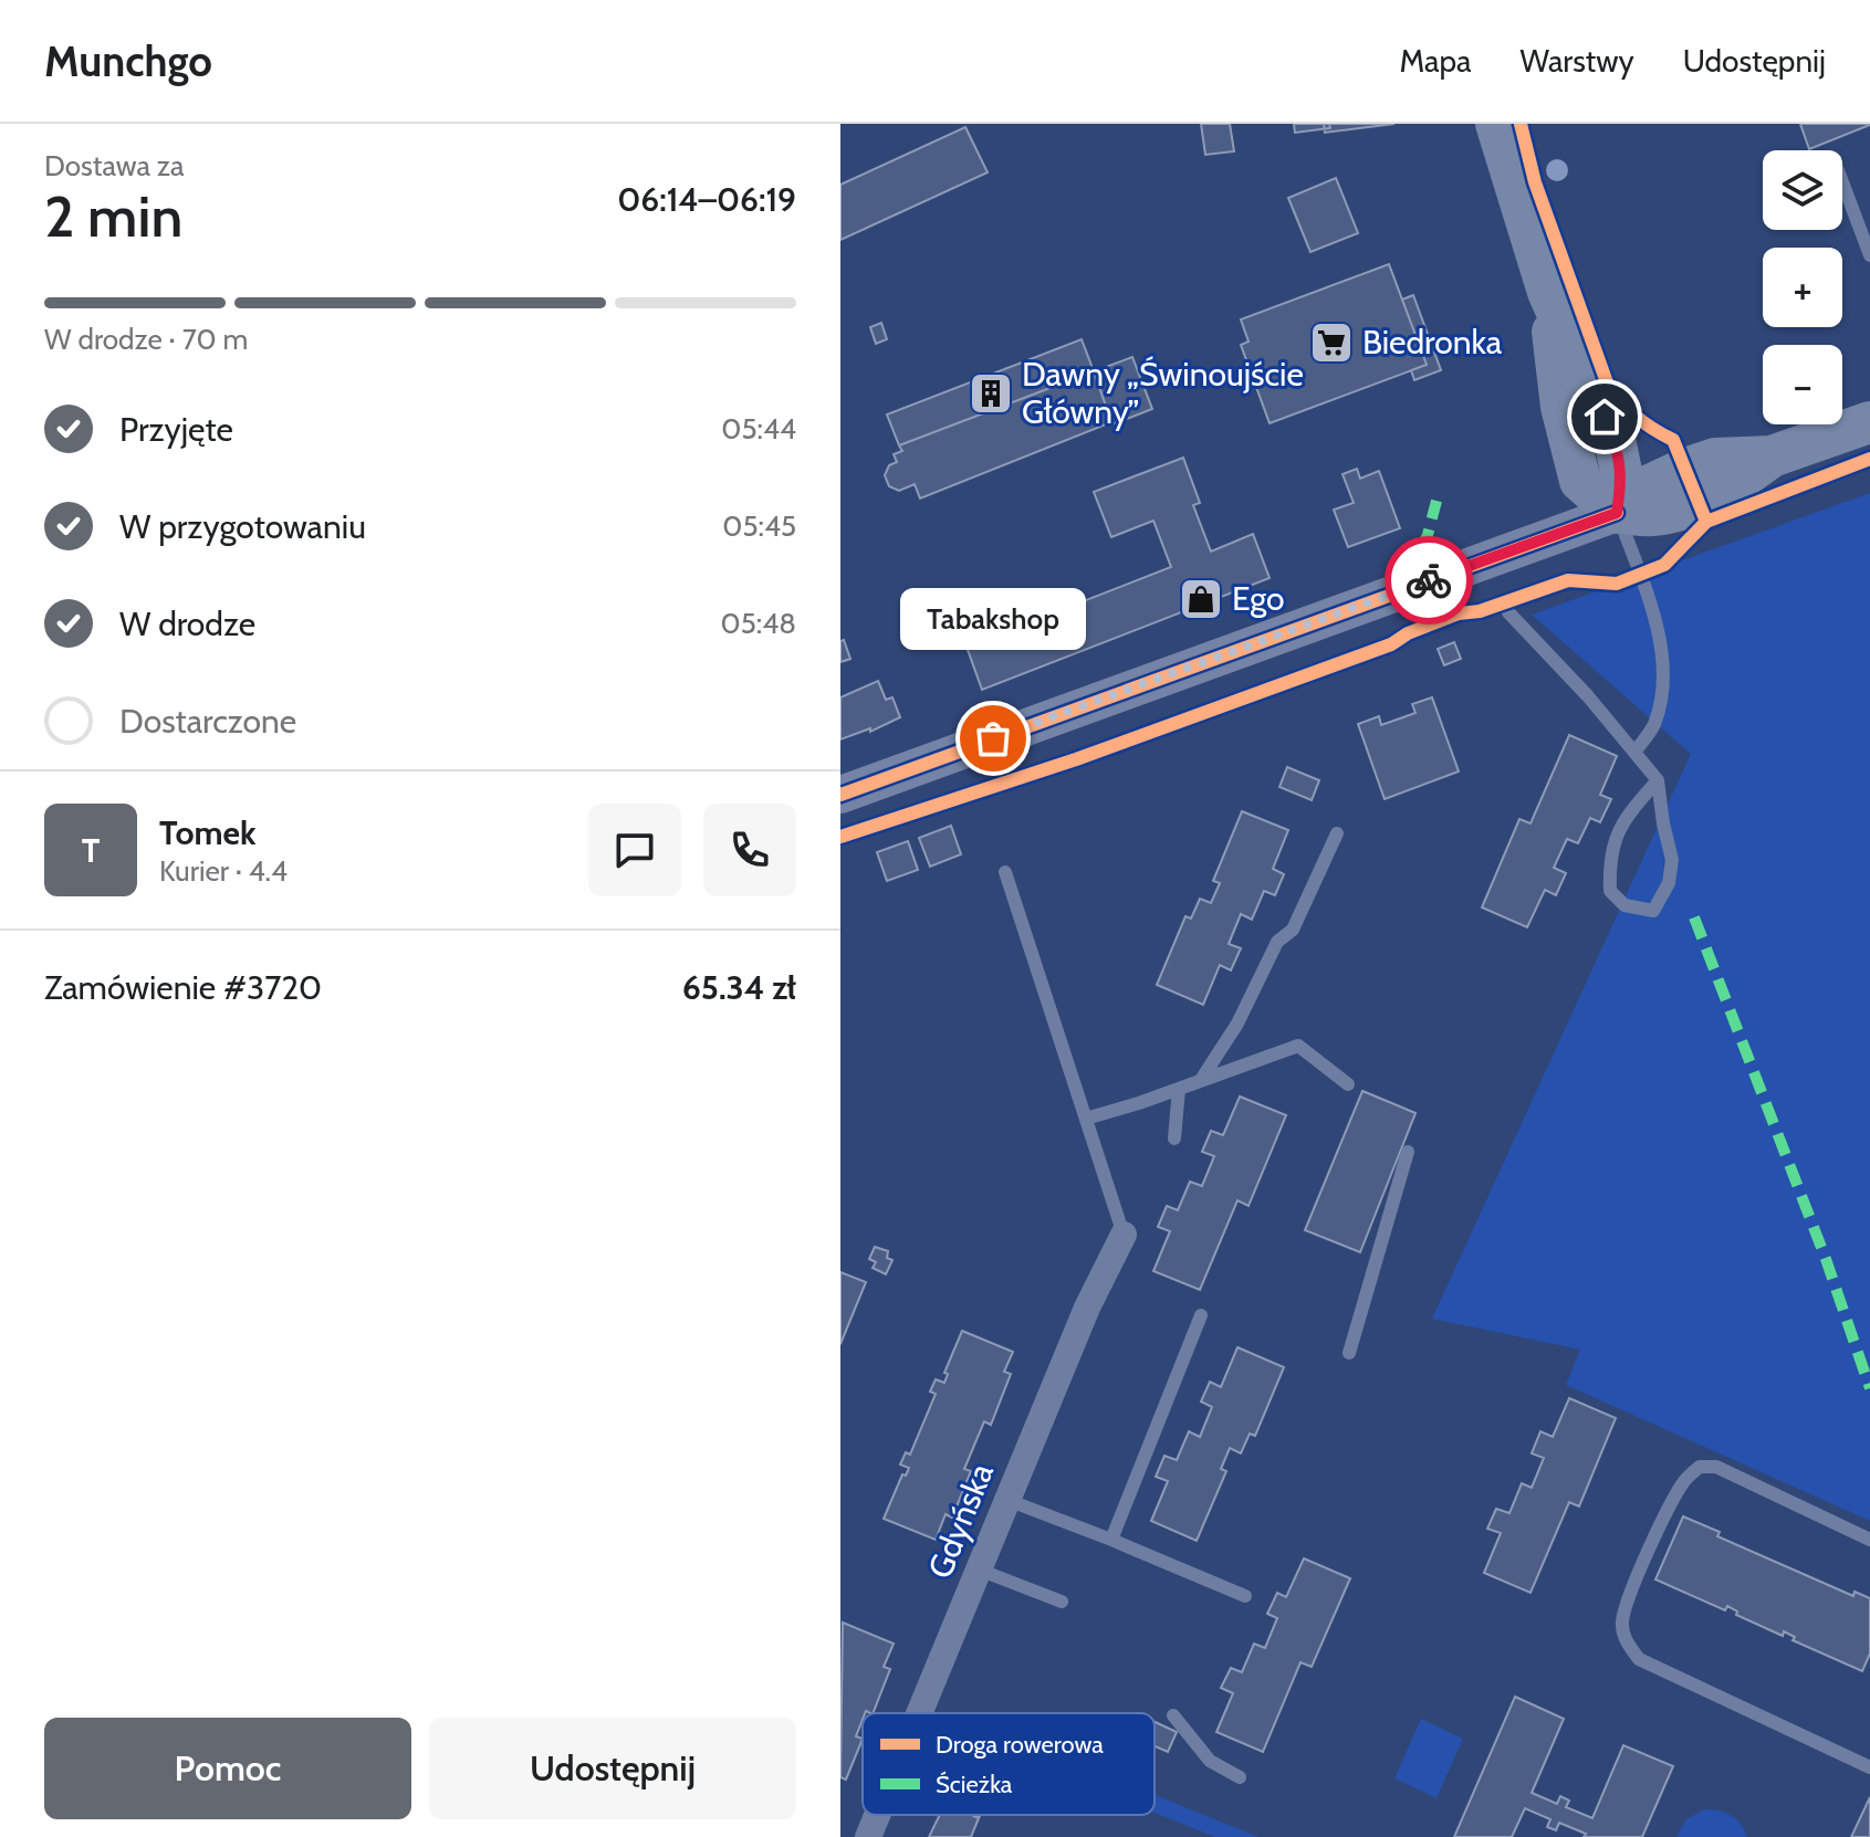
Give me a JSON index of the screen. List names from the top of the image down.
{
  "streets": {
    "street": ["Gdyńska"]
  },
  "places": {
    "supermarket": ["Biedronka"],
    "building": ["Dawny „Świnoujście Główny”"],
    "shop": ["Ego"],
    "other": ["Tabakshop"]
  },
  "legend": ["Droga rowerowa", "Ścieżka"],
  "page": {
    "header": "Munchgo",
    "nav": ["Mapa", "Warstwy", "Udostępnij"],
    "heading": ["2 min", "Dostawa za", "06:14–06:19"],
    "panel": [
      "Tomek",
      "Kurier · 4.4",
      "Zamówienie #3720",
      "65.34 zł"
    ],
    "map_buttons": ["+", "−"],
    "bar": "W drodze · 70 m",
    "list": [
      ["Przyjęte", "05:44"],
      ["W przygotowaniu", "05:45"],
      ["W drodze", "05:48"],
      "Dostarczone"
    ],
    "bubble": "Tabakshop",
    "round": "T",
    "buttons": ["Pomoc", "Udostępnij"]
  }
}
